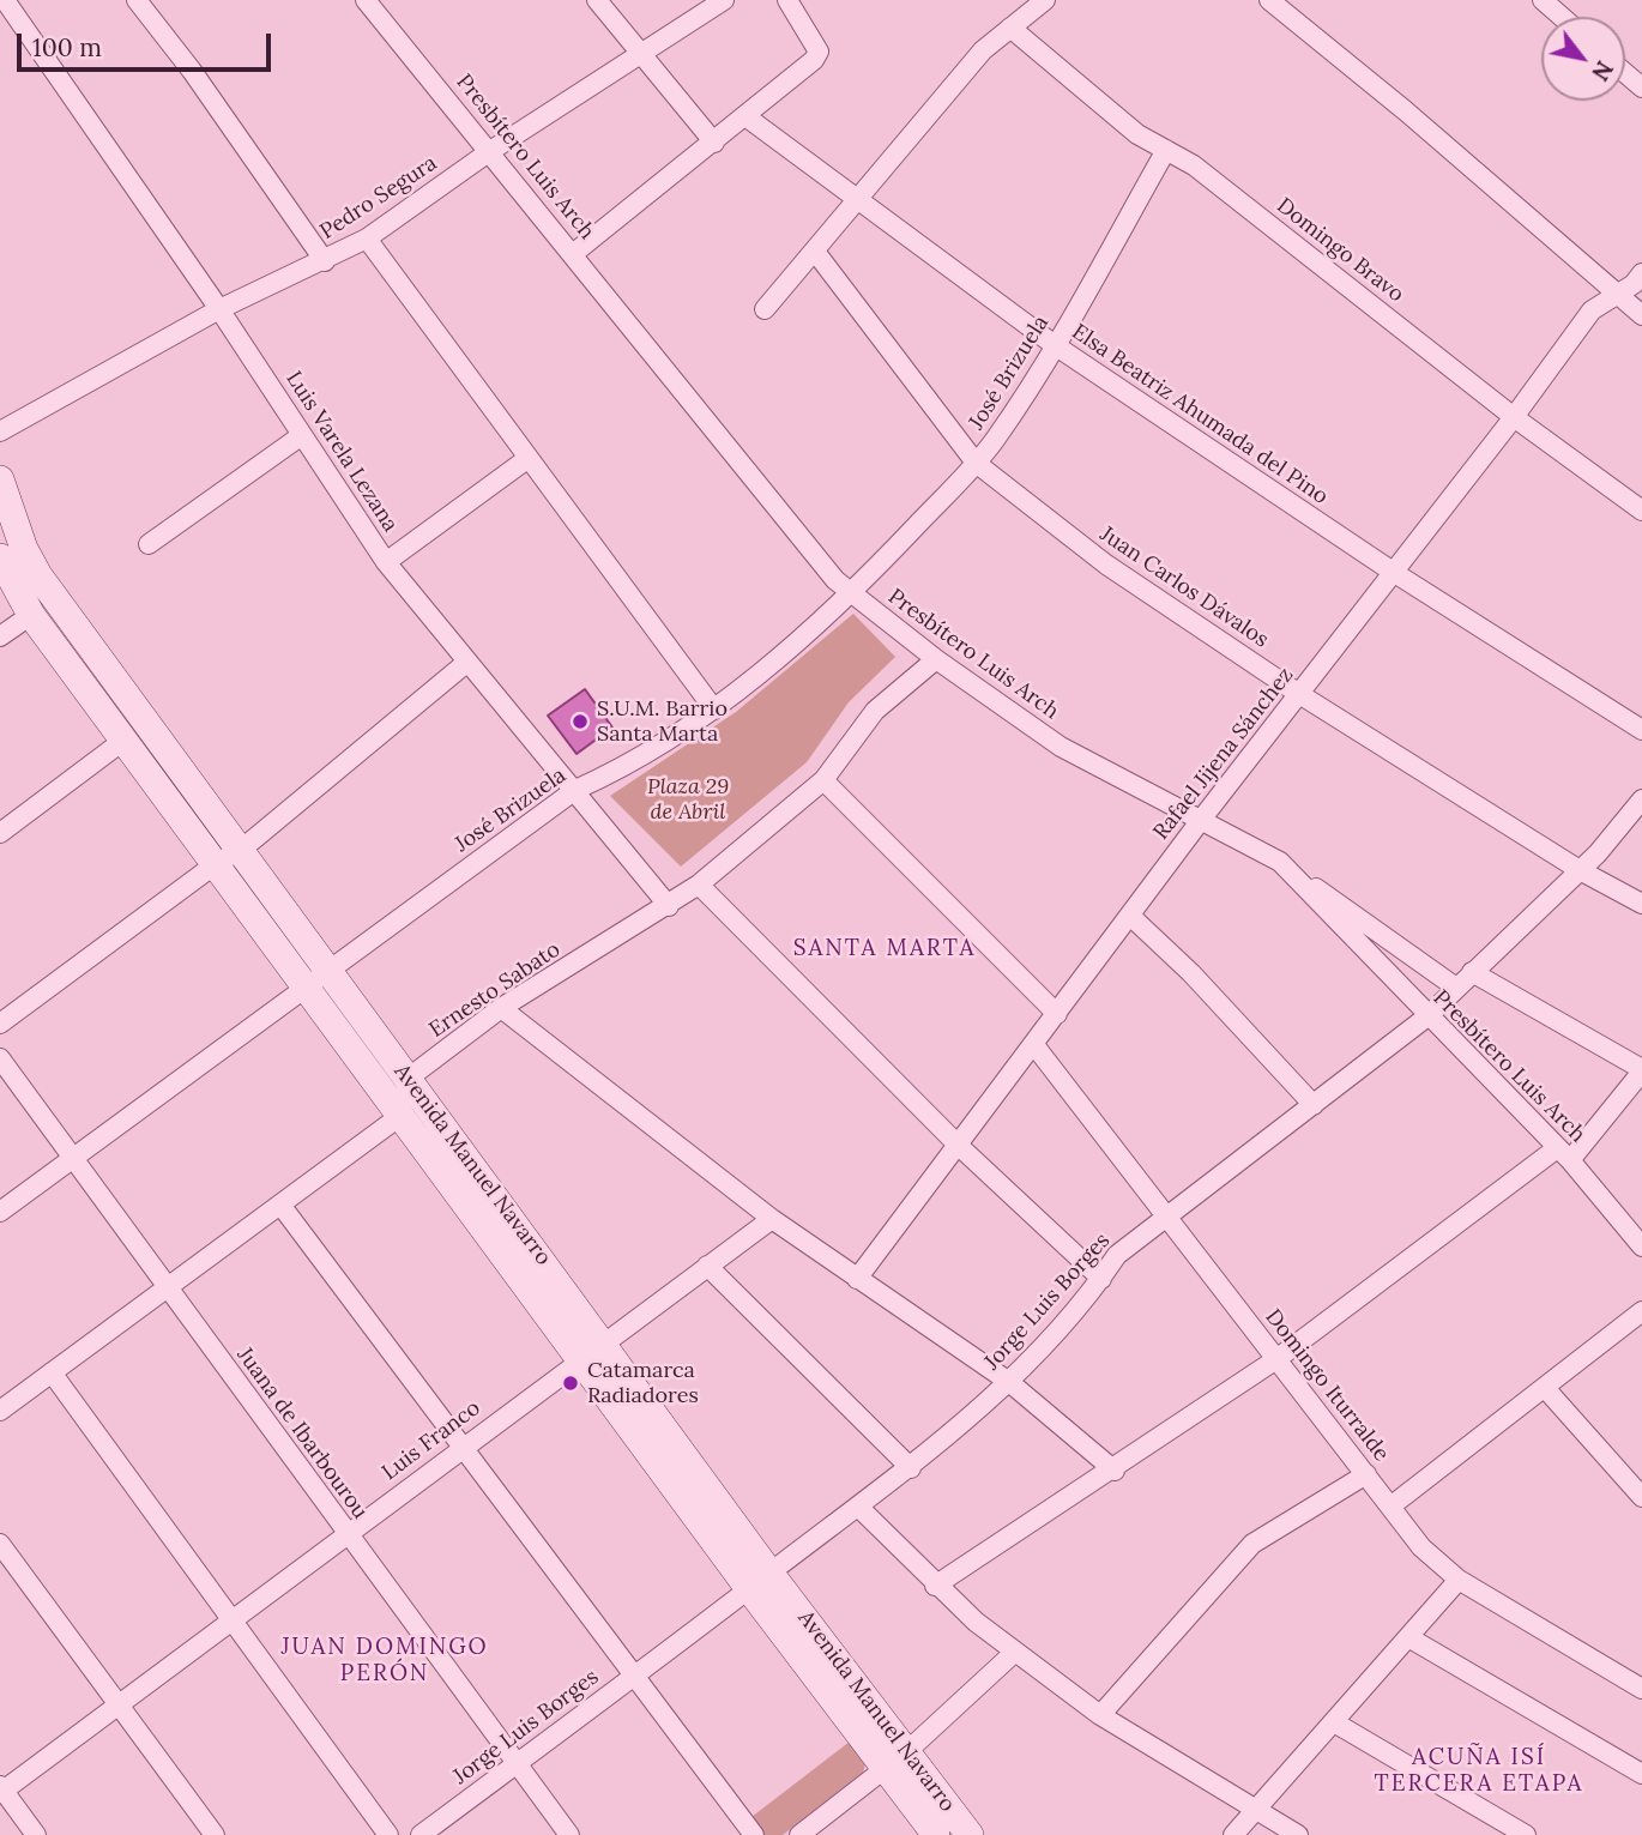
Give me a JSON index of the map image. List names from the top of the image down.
{
  "streets": {
    "main road": ["Avenida Manuel Navarro"],
    "street": [
      "Presbítero Luis Arch",
      "Pedro Segura",
      "Domingo Bravo",
      "José Brizuela",
      "Elsa Beatriz Ahumada del Pino",
      "Luis Varela Lezana",
      "Juan Carlos Dávalos",
      "Rafael Jijena Sánchez",
      "Ernesto Sabato",
      "Jorge Luis Borges",
      "Domingo Iturralde",
      "Juana de Ibarbourou",
      "Luis Franco"
    ]
  },
  "crossings": [
    ["Presbítero Luis Arch", "Pedro Segura"],
    ["Presbítero Luis Arch", "José Brizuela"],
    ["Presbítero Luis Arch", "Rafael Jijena Sánchez"],
    ["Presbítero Luis Arch", "Ernesto Sabato"],
    ["Presbítero Luis Arch", "Jorge Luis Borges"],
    ["Pedro Segura", "Luis Varela Lezana"],
    ["Domingo Bravo", "José Brizuela"],
    ["Domingo Bravo", "Rafael Jijena Sánchez"],
    ["José Brizuela", "Elsa Beatriz Ahumada del Pino"],
    ["José Brizuela", "Luis Varela Lezana"],
    ["José Brizuela", "Juan Carlos Dávalos"],
    ["José Brizuela", "Avenida Manuel Navarro"],
    ["José Brizuela", "Juana de Ibarbourou"],
    ["Elsa Beatriz Ahumada del Pino", "Rafael Jijena Sánchez"],
    ["Luis Varela Lezana", "Ernesto Sabato"],
    ["Juan Carlos Dávalos", "Rafael Jijena Sánchez"],
    ["Juan Carlos Dávalos", "Jorge Luis Borges"],
    ["Rafael Jijena Sánchez", "Domingo Iturralde"],
    ["Ernesto Sabato", "Avenida Manuel Navarro"],
    ["Avenida Manuel Navarro", "Jorge Luis Borges"],
    ["Avenida Manuel Navarro", "Luis Franco"],
    ["Jorge Luis Borges", "Domingo Iturralde"],
    ["Jorge Luis Borges", "Juana de Ibarbourou"],
    ["Juana de Ibarbourou", "Luis Franco"]
  ],
  "districts": ["SANTA MARTA", "JUAN DOMINGO PERÓN", "ACUÑA ISÍ TERCERA ETAPA"],
  "parks": ["Plaza 29 de Abril"],
  "places": ["S.U.M. Barrio Santa Marta", "Catamarca Radiadores"],
  "scale_bar": "100 m",
  "north": "bottom right"
}
